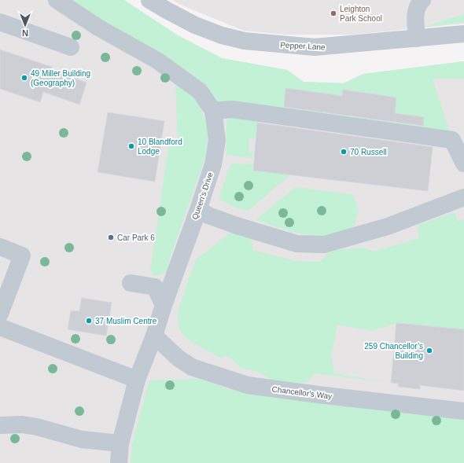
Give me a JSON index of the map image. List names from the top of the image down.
{
  "streets": {
    "street": ["Pepper Lane", "Queen's Drive", "Chancellor's Way"]
  },
  "crossings": [
    ["Queen's Drive", "Chancellor's Way"]
  ],
  "places": [
    "Leighton Park School",
    "49 Miller Building (Geography)",
    "10 Blandford Lodge",
    "70 Russell",
    "Car Park 6",
    "37 Muslim Centre",
    "259 Chancellor’s Building"
  ],
  "north": "bottom"
}
